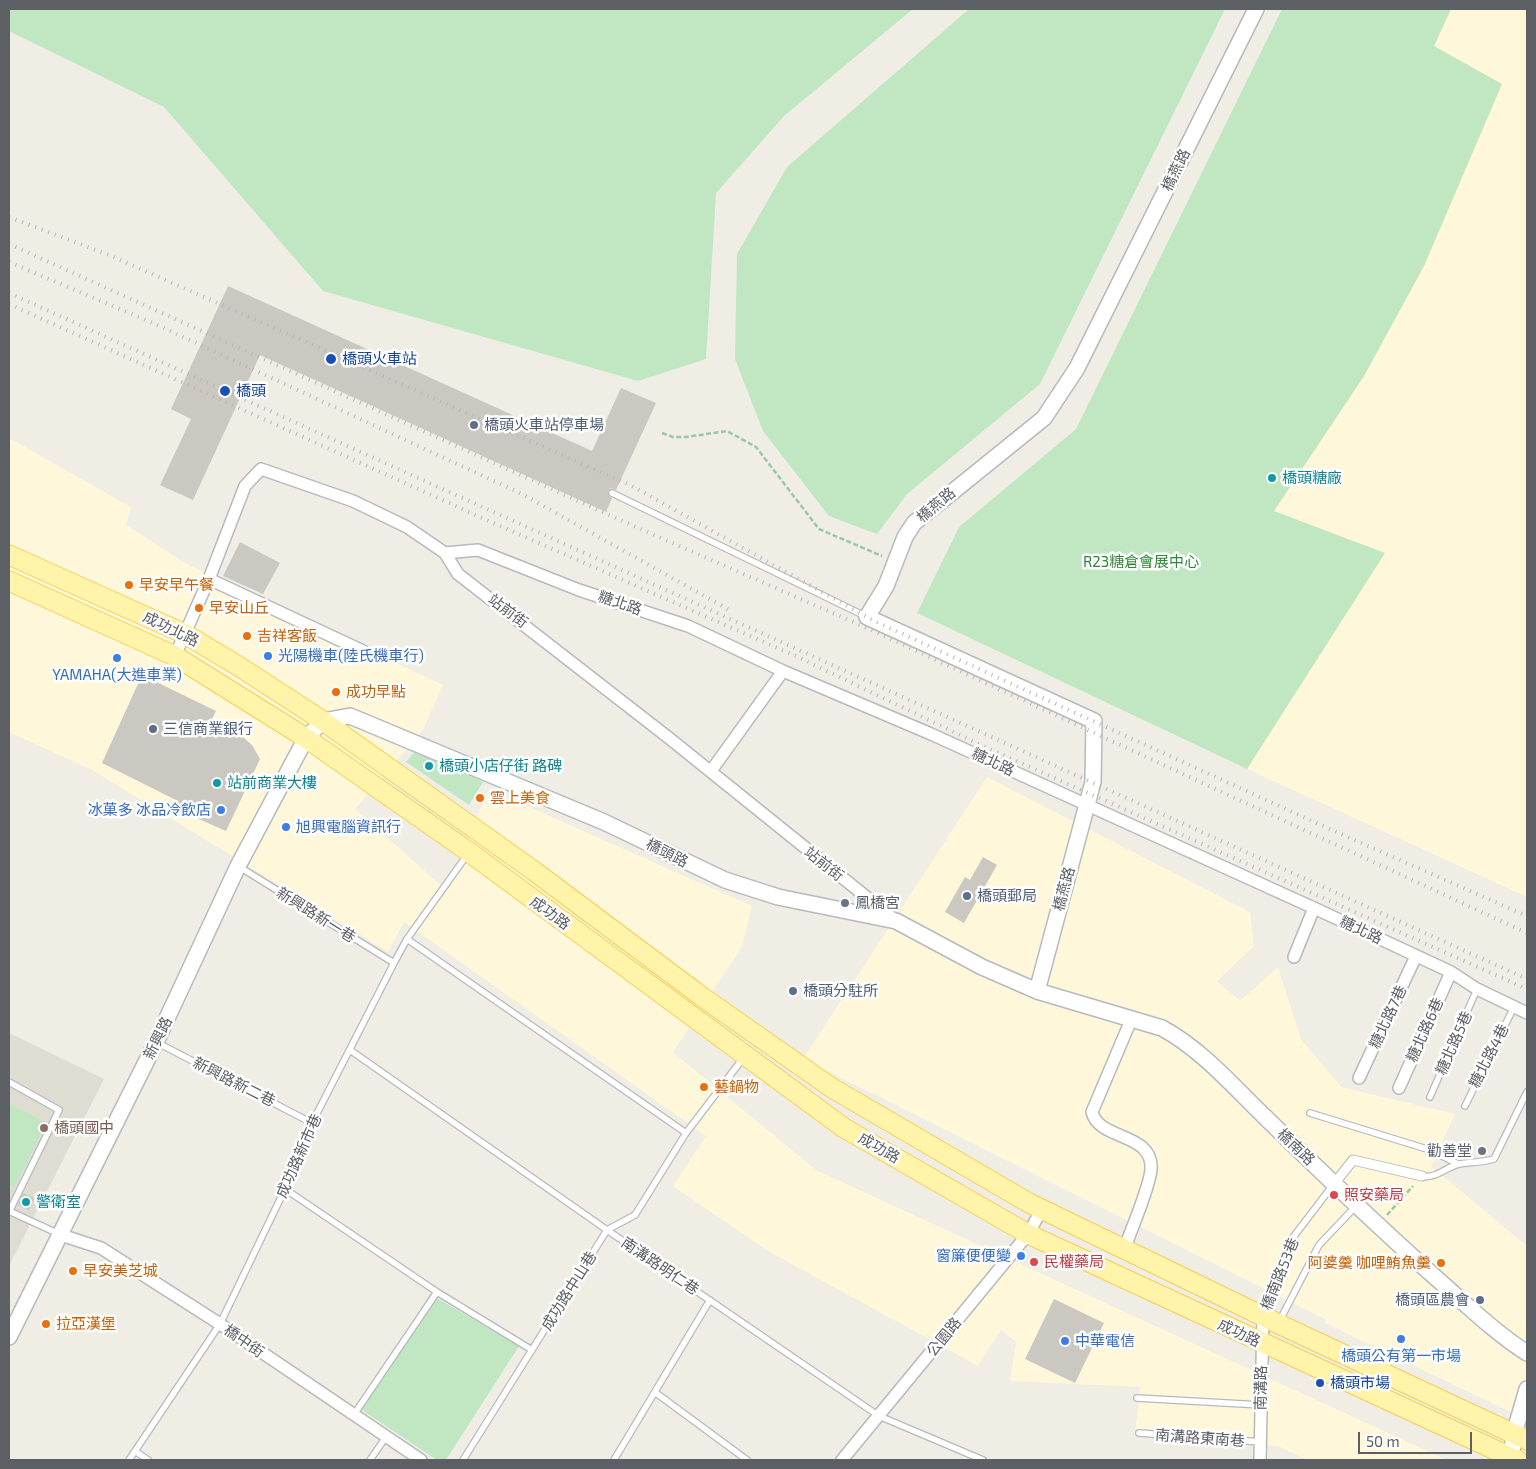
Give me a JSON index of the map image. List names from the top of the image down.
{
  "streets": {
    "main road": ["成功北路", "成功路"],
    "street": [
      "橋燕路",
      "糖北路",
      "站前街",
      "橋頭路",
      "糖北路7巷",
      "糖北路6巷",
      "新興路",
      "橋南路",
      "公園路",
      "橋中街",
      "南溝路"
    ],
    "lane": [
      "新興路新一巷",
      "糖北路5巷",
      "糖北路4巷",
      "新興路新二巷",
      "成功路新市巷",
      "南溝路明仁巷",
      "橋南路53巷",
      "成功路中山巷",
      "南溝路東南巷"
    ]
  },
  "crossings": [
    ["橋燕路", "糖北路"],
    ["橋燕路", "橋頭路"],
    ["橋燕路", "橋南路"],
    ["糖北路", "站前街"],
    ["糖北路", "糖北路7巷"],
    ["糖北路", "糖北路6巷"],
    ["糖北路", "糖北路5巷"],
    ["糖北路", "糖北路4巷"],
    ["站前街", "成功北路"],
    ["站前街", "橋頭路"],
    ["成功北路", "橋頭路"],
    ["成功北路", "成功路"],
    ["成功北路", "新興路"],
    ["橋頭路", "成功路"],
    ["橋頭路", "橋南路"],
    ["成功路", "新興路"],
    ["成功路", "成功路新市巷"],
    ["成功路", "橋南路53巷"],
    ["成功路", "公園路"],
    ["成功路", "南溝路"],
    ["新興路新一巷", "新興路"],
    ["新興路新一巷", "成功路新市巷"],
    ["新興路", "新興路新二巷"],
    ["新興路", "橋中街"],
    ["新興路新二巷", "成功路新市巷"],
    ["橋南路", "橋南路53巷"],
    ["成功路新市巷", "南溝路明仁巷"],
    ["成功路新市巷", "橋中街"],
    ["南溝路明仁巷", "成功路中山巷"],
    ["南溝路明仁巷", "公園路"],
    ["橋南路53巷", "南溝路"],
    ["南溝路", "南溝路東南巷"]
  ],
  "parks": ["R23糖倉會展中心"],
  "places": [
    "橋頭火車站",
    "橋頭",
    "橋頭火車站停車場",
    "橋頭糖廠",
    "早安早午餐",
    "早安山丘",
    "吉祥客飯",
    "光陽機車(陸氏機車行)",
    "YAMAHA(大進車業)",
    "成功早點",
    "三信商業銀行",
    "橋頭小店仔街 路碑",
    "站前商業大樓",
    "雲上美食",
    "冰菓多 冰品冷飲店",
    "旭興電腦資訊行",
    "橋頭郵局",
    "鳳橋宮",
    "橋頭分駐所",
    "藝鍋物",
    "橋頭國中",
    "勸善堂",
    "照安藥局",
    "警衛室",
    "窗簾便便變",
    "民權藥局",
    "阿婆羹 咖哩鮪魚羹",
    "早安美芝城",
    "橋頭區農會",
    "拉亞漢堡",
    "橋頭公有第一市場",
    "中華電信",
    "橋頭市場"
  ],
  "scale_bar": "50 m"
}
